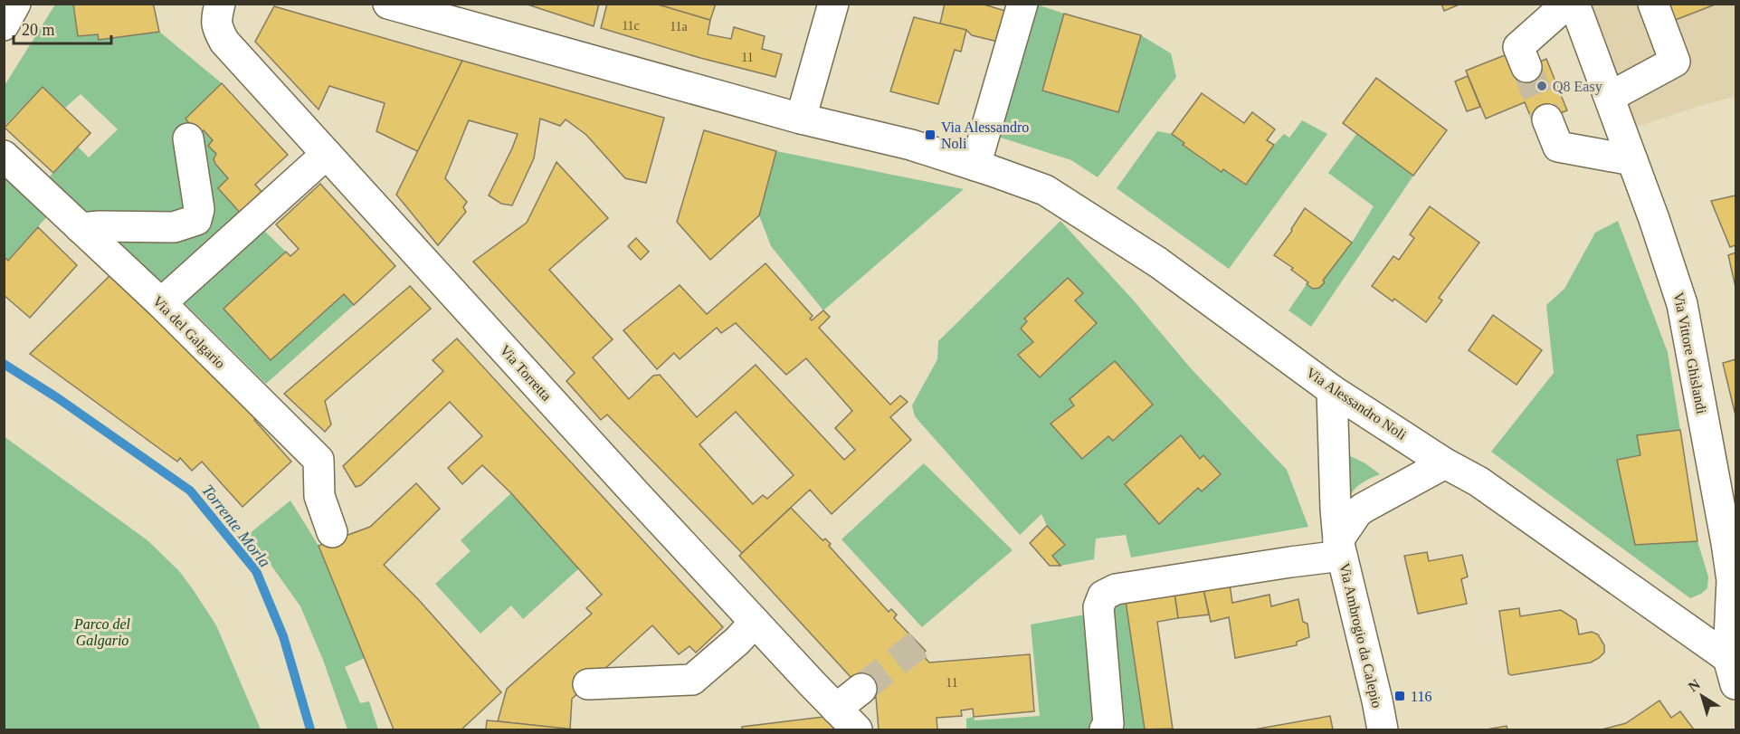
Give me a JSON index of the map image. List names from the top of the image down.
{
  "streets": {
    "street": [
      "Via del Galgario",
      "Via Vittore Ghislandi",
      "Via Torretta",
      "Via Alessandro Noli",
      "Via Ambrogio da Calepio"
    ]
  },
  "crossings": [
    ["Via Vittore Ghislandi", "Via Alessandro Noli"],
    ["Via Alessandro Noli", "Via Ambrogio da Calepio"]
  ],
  "water": ["Torrente Morla"],
  "parks": ["Parco del Galgario"],
  "places": {
    "other": ["Q8 Easy"],
    "transit": ["Via Alessandro Noli", "116"]
  },
  "house_numbers": [
    "11c",
    "11a",
    "11",
    "11"
  ],
  "scale_bar": "20 m",
  "north": "top left"
}
